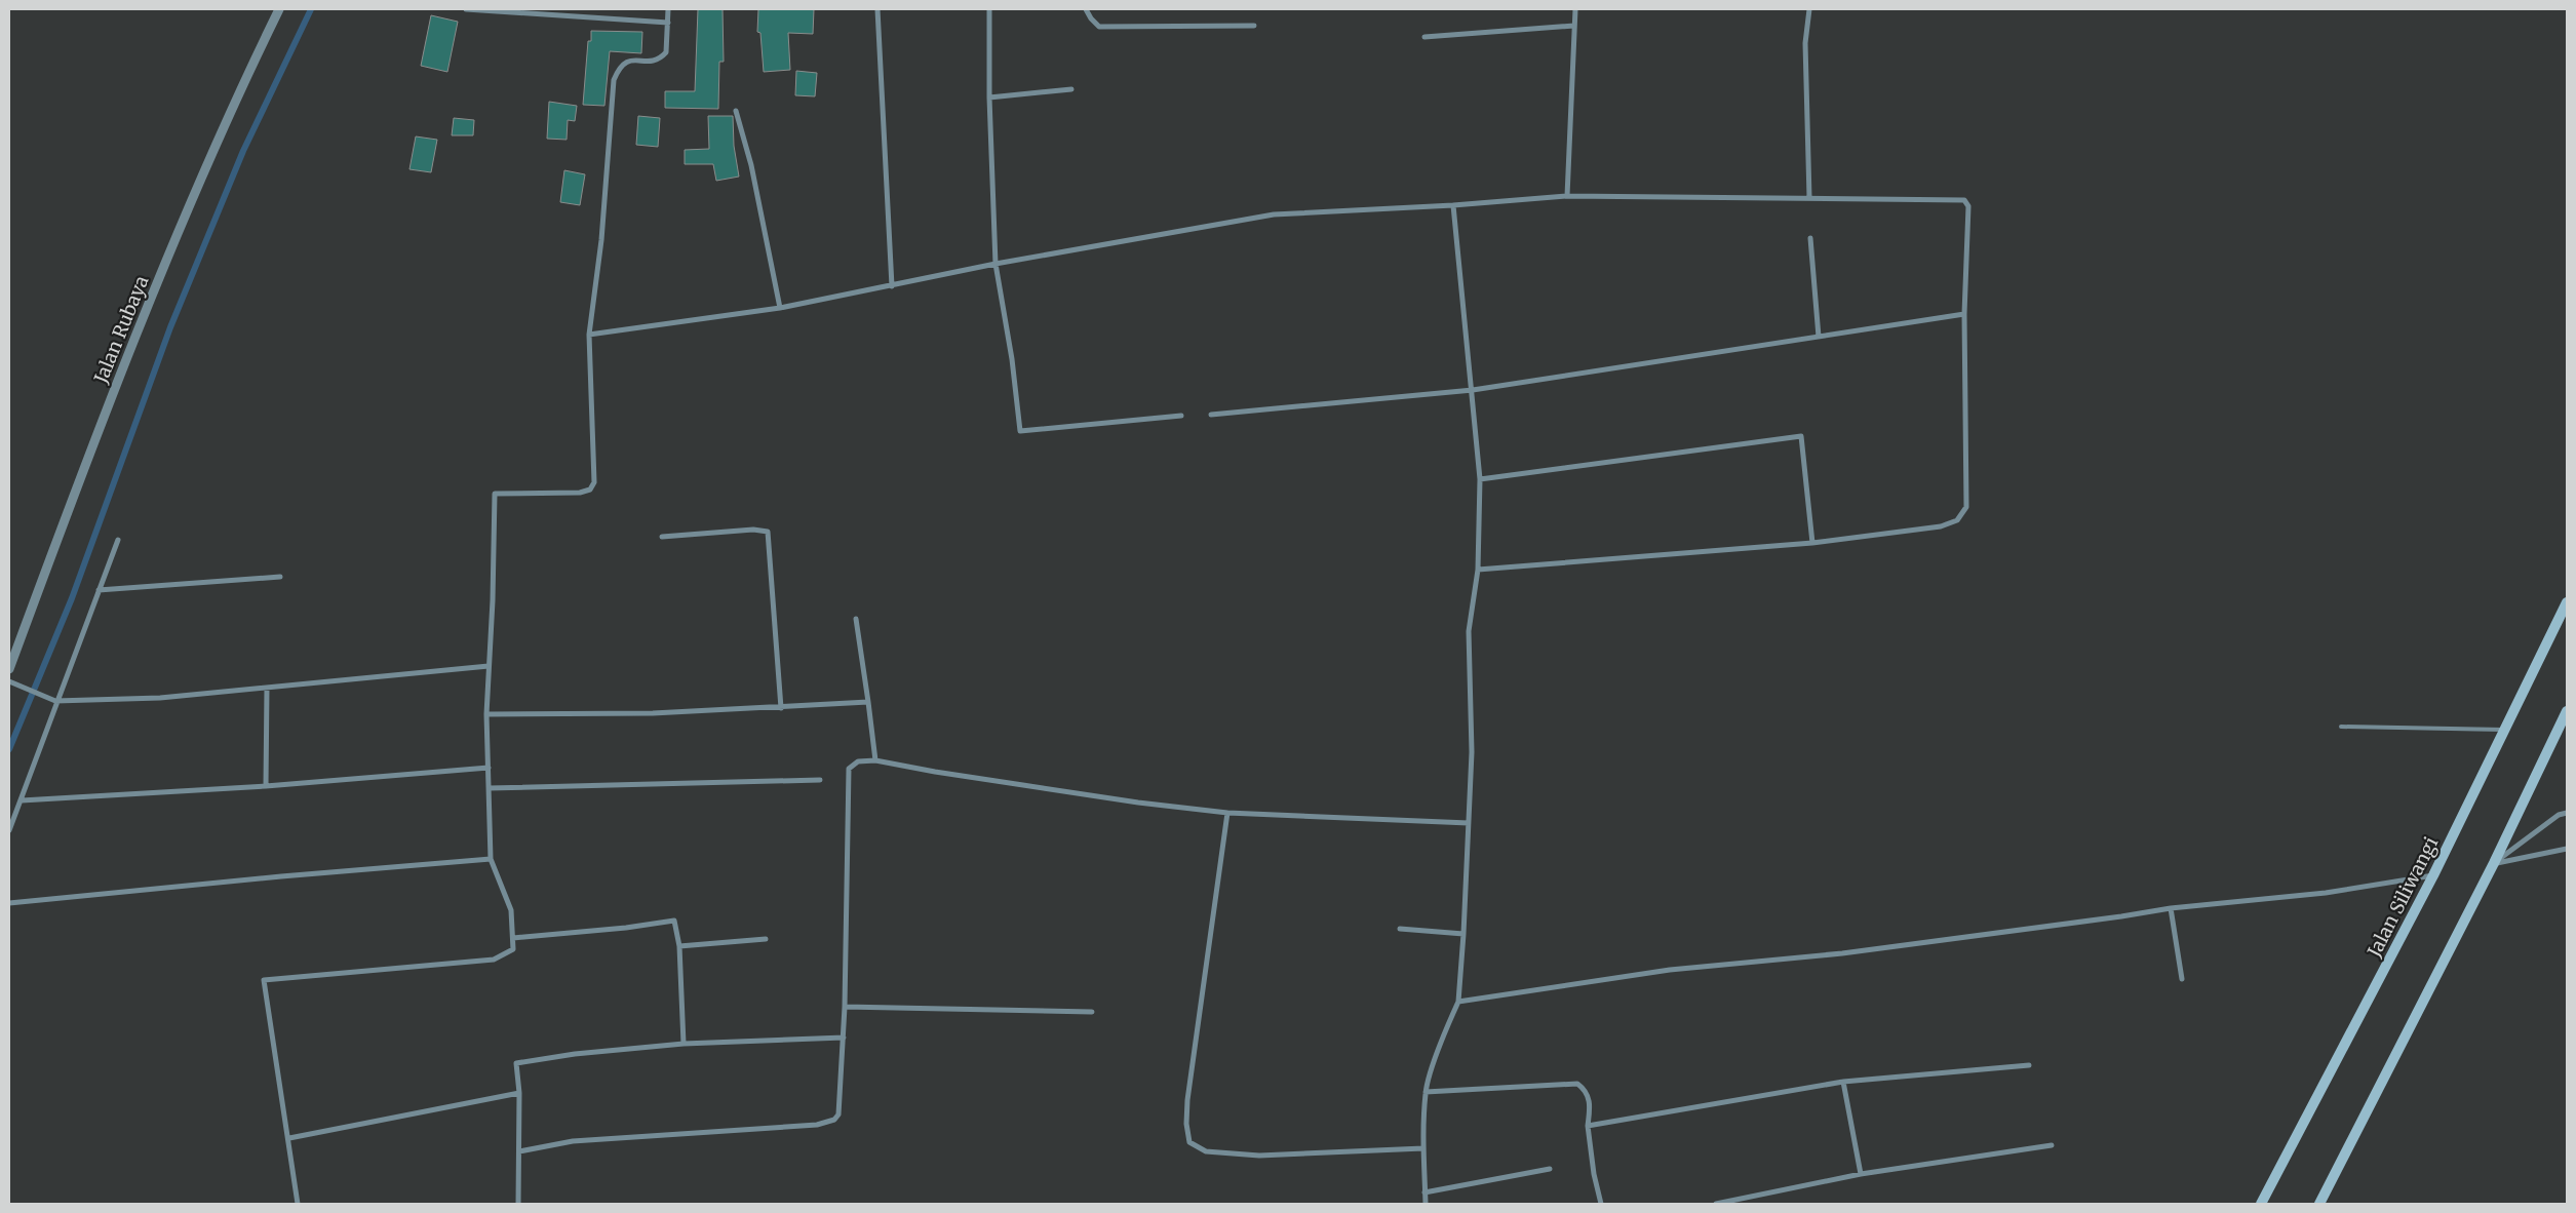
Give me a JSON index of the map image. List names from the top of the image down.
{
  "streets": {
    "main road": ["Jalan Siliwangi"],
    "street": ["Jalan Rubaya"]
  }
}
